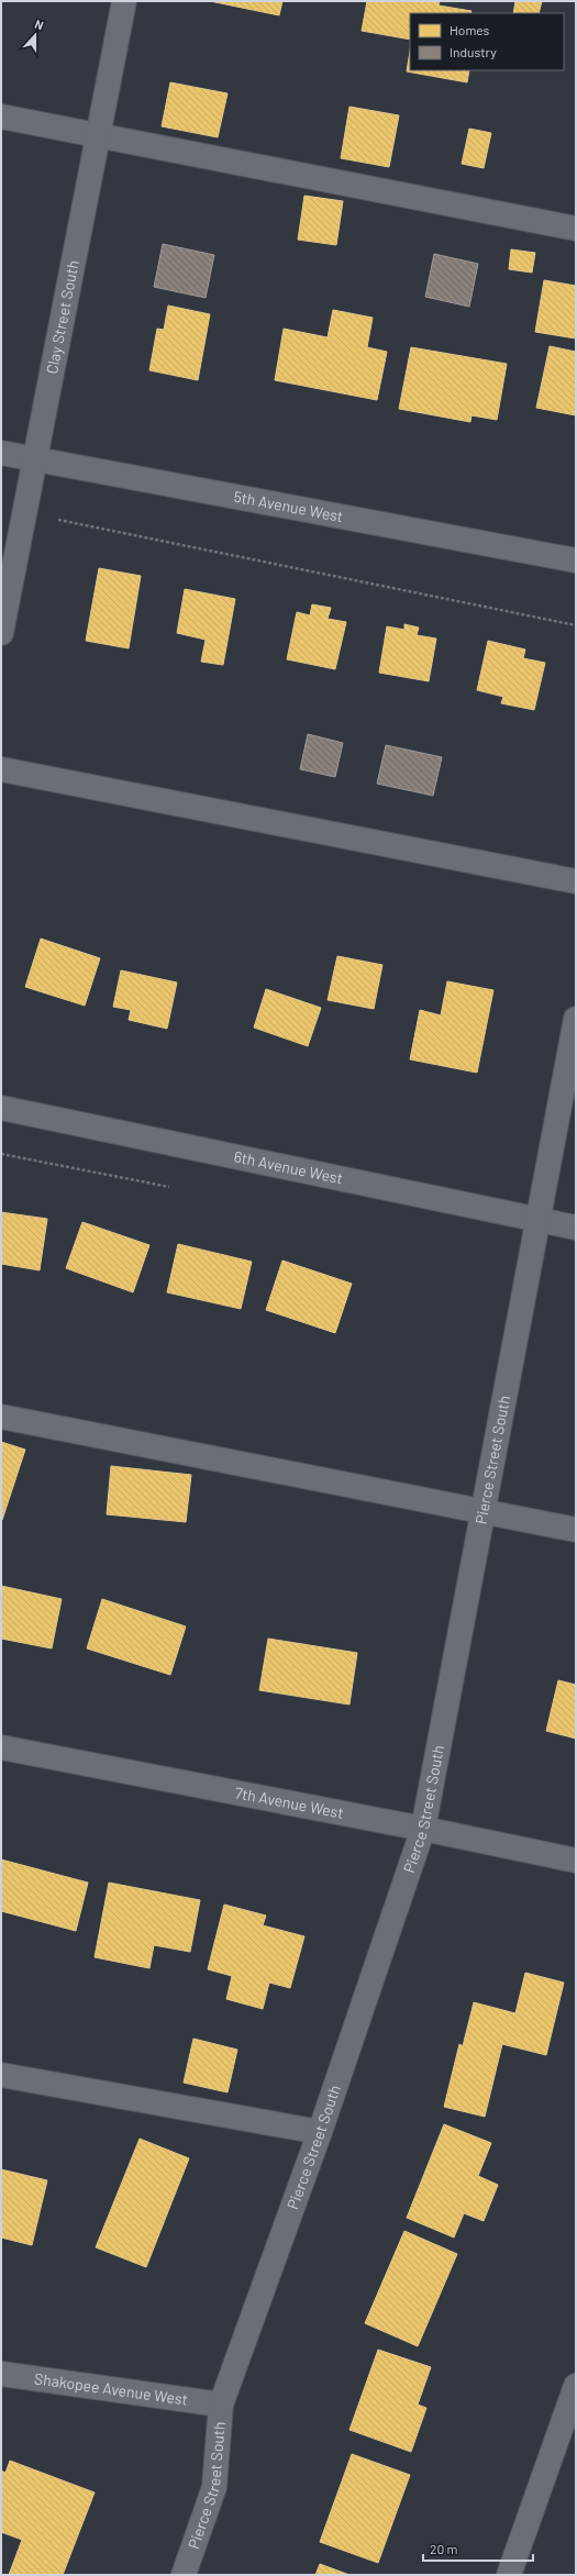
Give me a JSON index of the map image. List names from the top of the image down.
{
  "streets": {
    "street": [
      "Clay Street South",
      "5th Avenue West",
      "6th Avenue West",
      "Pierce Street South",
      "7th Avenue West",
      "Shakopee Avenue West"
    ]
  },
  "crossings": [
    ["Clay Street South", "5th Avenue West"],
    ["6th Avenue West", "Pierce Street South"],
    ["Pierce Street South", "7th Avenue West"],
    ["Pierce Street South", "Shakopee Avenue West"]
  ],
  "legend": ["Homes", "Industry"],
  "scale_bar": "20 m",
  "north": "top"
}
